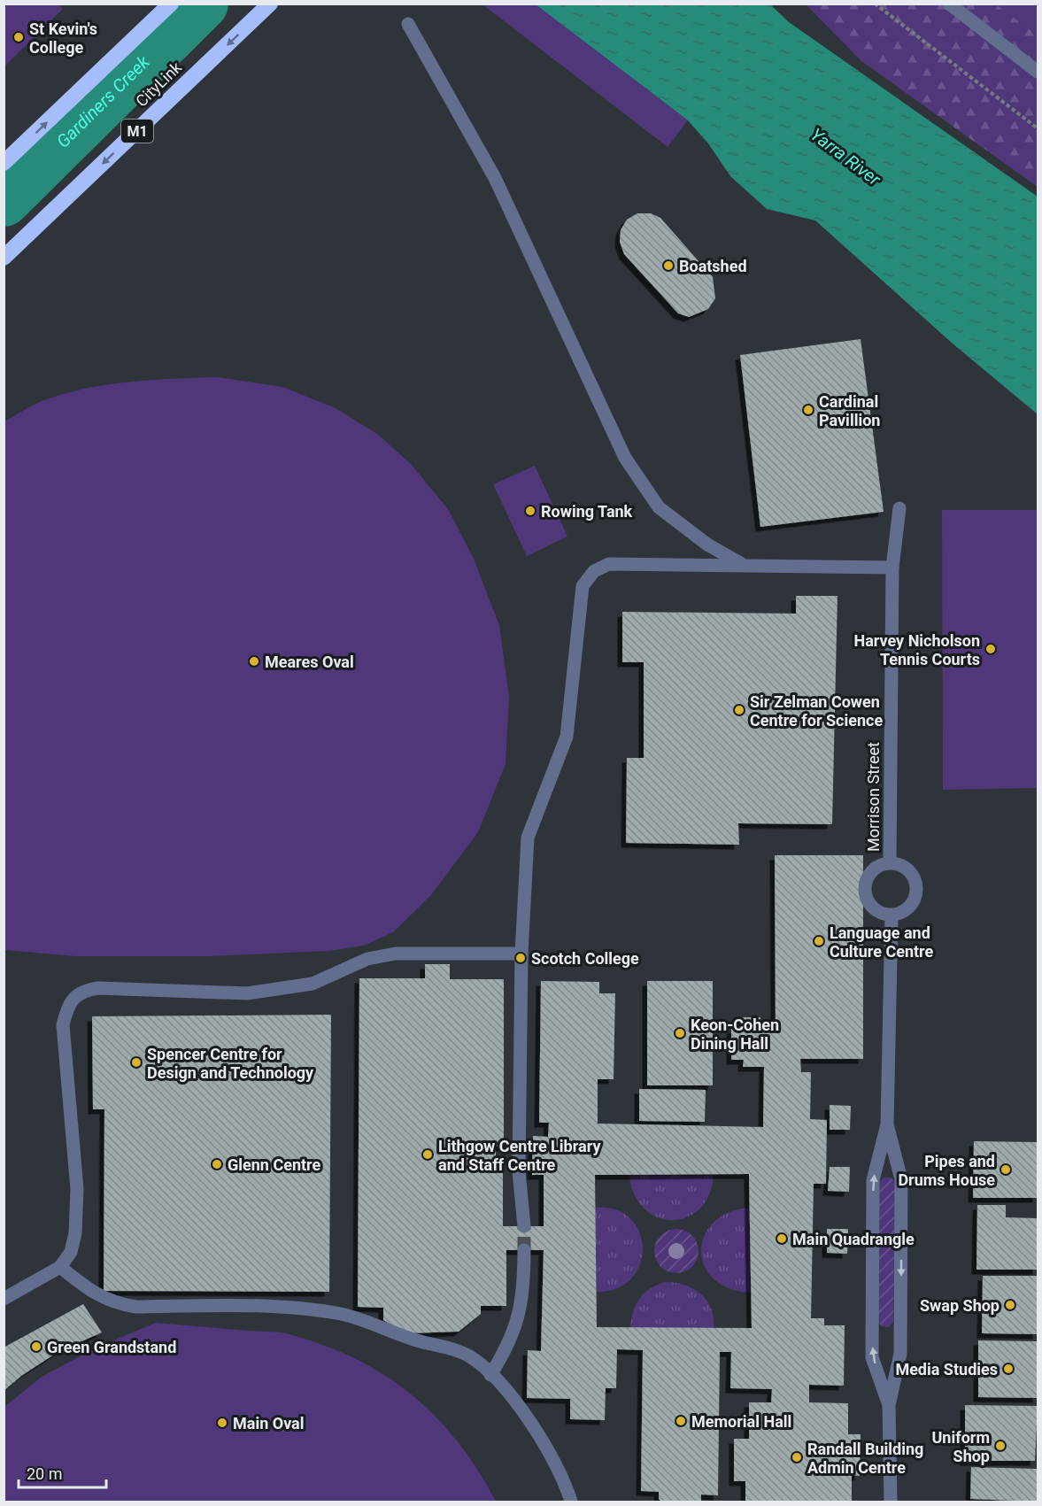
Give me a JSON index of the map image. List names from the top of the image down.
{
  "streets": {
    "highway": ["CityLink", "M1"],
    "street": ["Morrison Street"]
  },
  "water": ["Gardiners Creek", "Yarra River"],
  "places": [
    "St Kevin's College",
    "Boatshed",
    "Cardinal Pavillion",
    "Rowing Tank",
    "Harvey Nicholson Tennis Courts",
    "Meares Oval",
    "Sir Zelman Cowen Centre for Science",
    "Language and Culture Centre",
    "Scotch College",
    "Keon-Cohen Dining Hall",
    "Spencer Centre for Design and Technology",
    "Lithgow Centre Library and Staff Centre",
    "Glenn Centre",
    "Pipes and Drums House",
    "Main Quadrangle",
    "Swap Shop",
    "Green Grandstand",
    "Media Studies",
    "Memorial Hall",
    "Main Oval",
    "Uniform Shop",
    "Randall Building Admin Centre"
  ],
  "scale_bar": "20 m"
}
